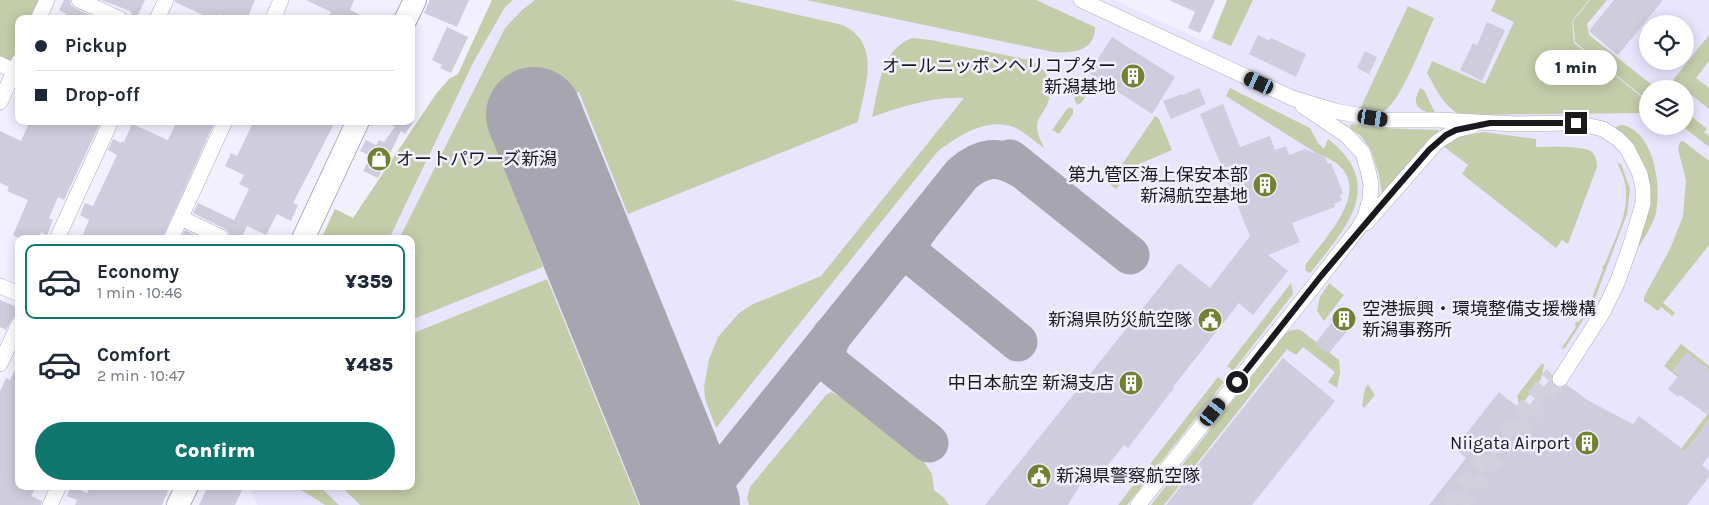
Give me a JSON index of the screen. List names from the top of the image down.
{
  "places": {
    "building": [
      "オールニッポンヘリコプター 新潟基地",
      "第九管区海上保安本部 新潟航空基地",
      "空港振興・環境整備支援機構 新潟事務所",
      "中日本航空 新潟支店",
      "Niigata Airport"
    ],
    "shop": ["オートパワーズ新潟"],
    "public building": ["新潟県防災航空隊", "新潟県警察航空隊"]
  },
  "page": {
    "banner": ["Pickup", "Drop-off"],
    "bubble": "1 min",
    "list": [
      {
        "name": "Economy",
        "note": "1 min · 10:46",
        "value": "¥359"
      },
      {
        "name": "Comfort",
        "note": "2 min · 10:47",
        "value": "¥485"
      }
    ],
    "buttons": "Confirm"
  }
}
